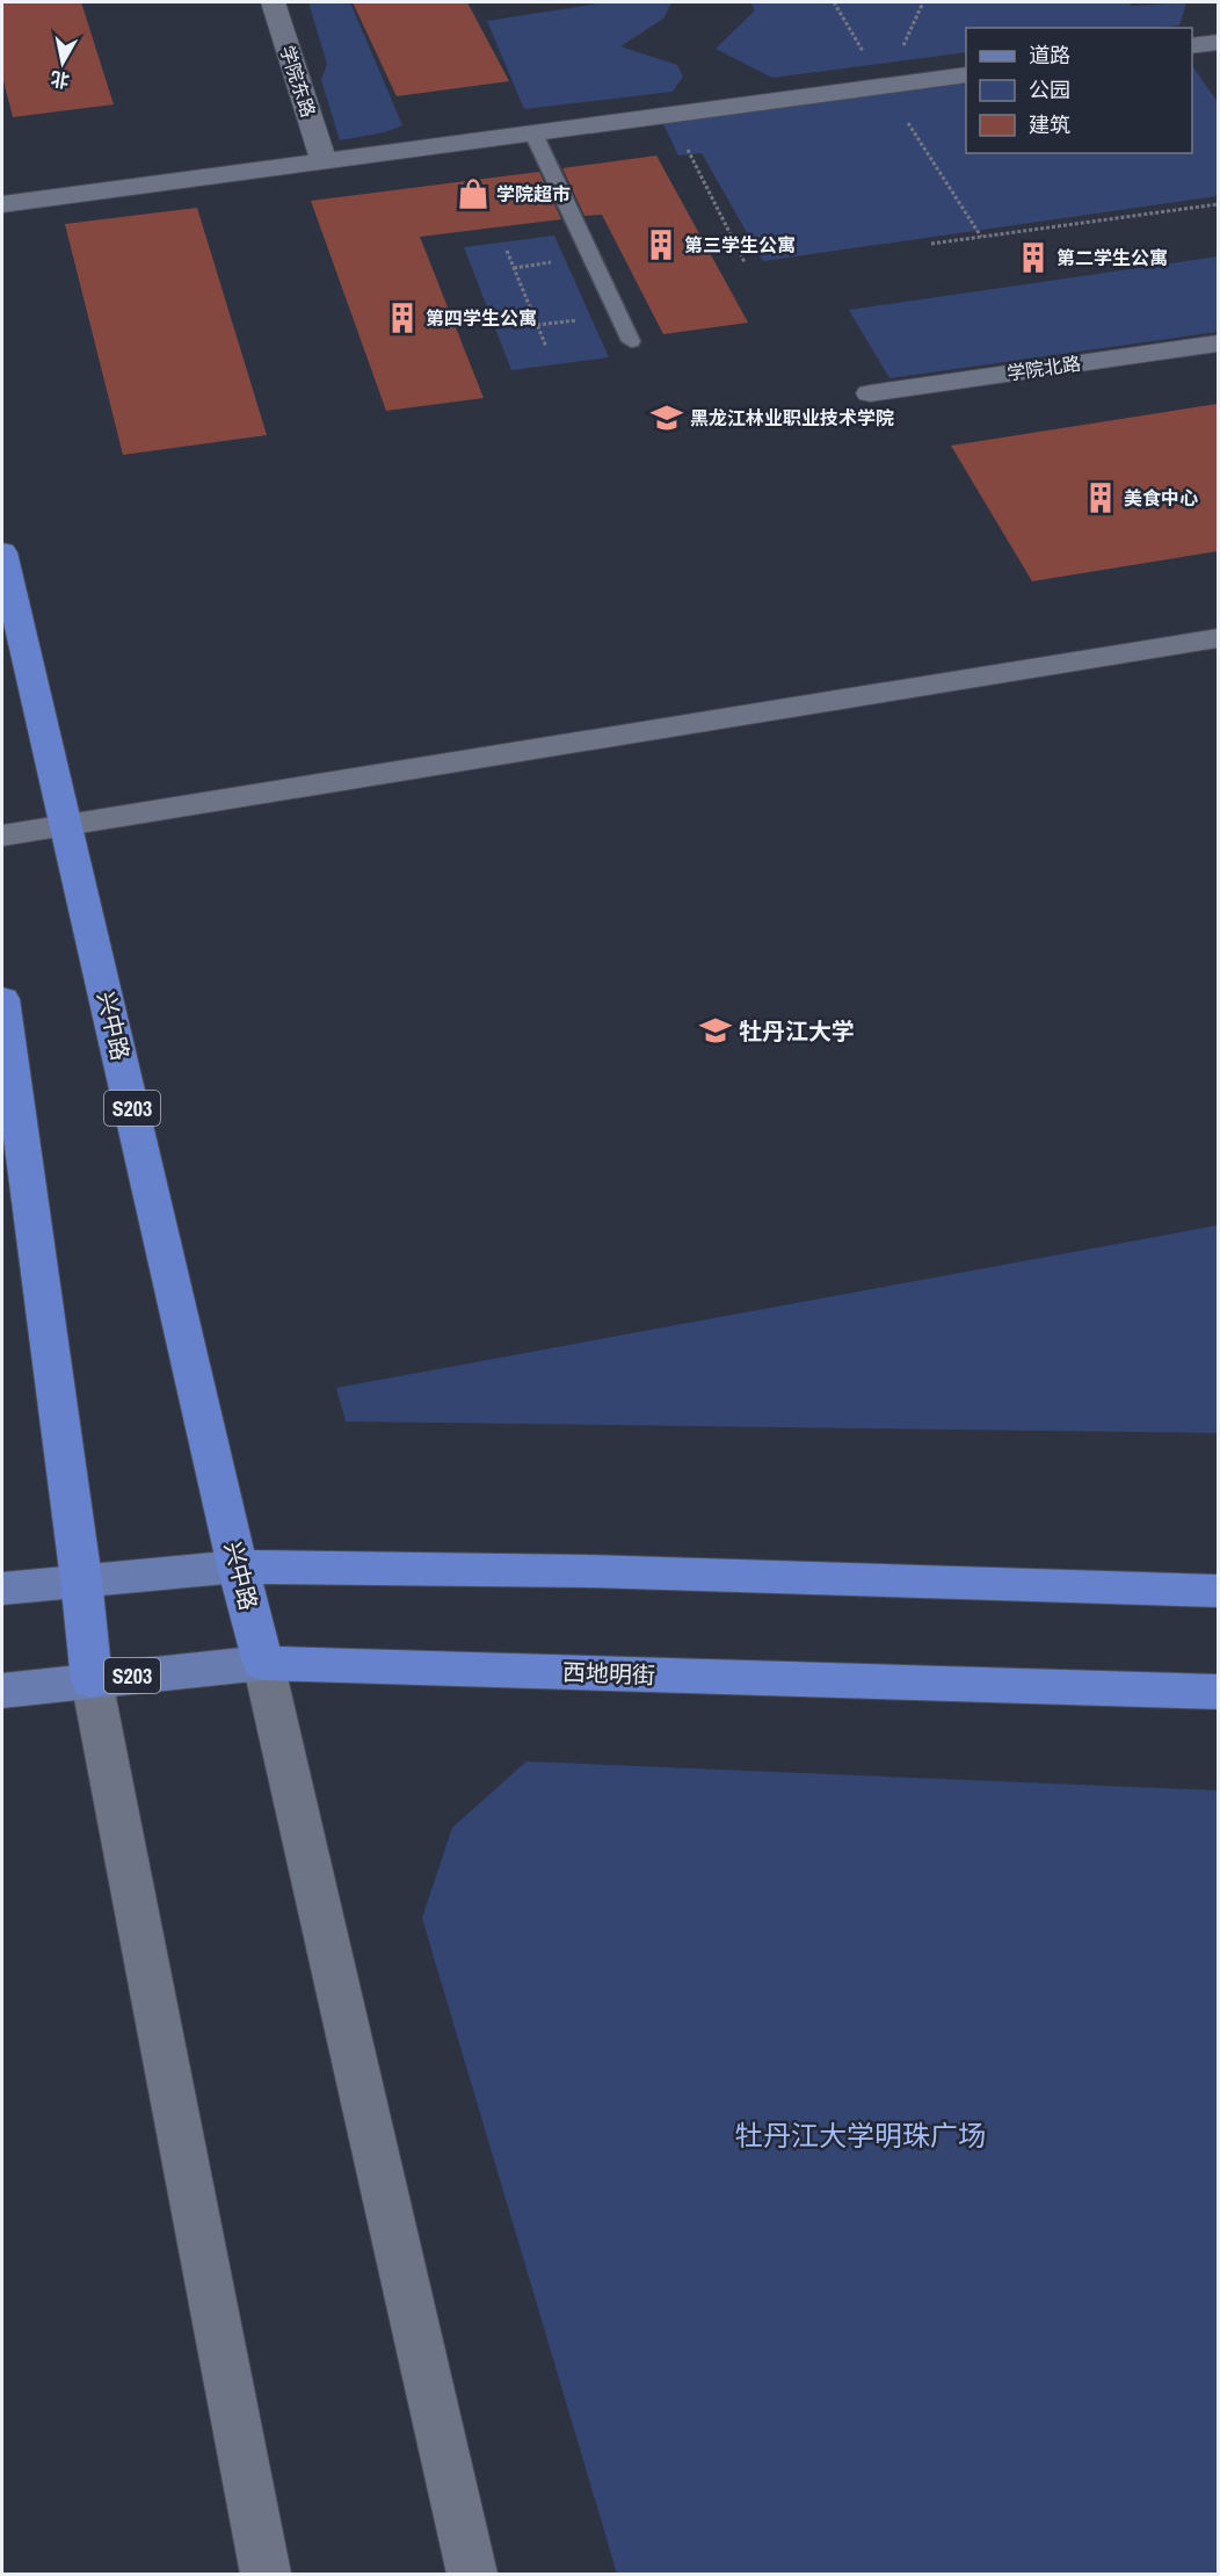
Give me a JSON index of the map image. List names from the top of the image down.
{
  "streets": {
    "highway": ["兴中路", "S203", "西地明街"],
    "street": ["学院东路", "学院北路"]
  },
  "crossings": [
    ["兴中路", "西地明街"],
    ["S203", "西地明街"]
  ],
  "parks": ["牡丹江大学明珠广场"],
  "places": {
    "shop": ["学院超市"],
    "building": [
      "第三学生公寓",
      "第二学生公寓",
      "第四学生公寓",
      "美食中心"
    ],
    "school or university": ["黑龙江林业职业技术学院", "牡丹江大学"]
  },
  "legend": ["道路", "公园", "建筑"],
  "north": "bottom"
}
